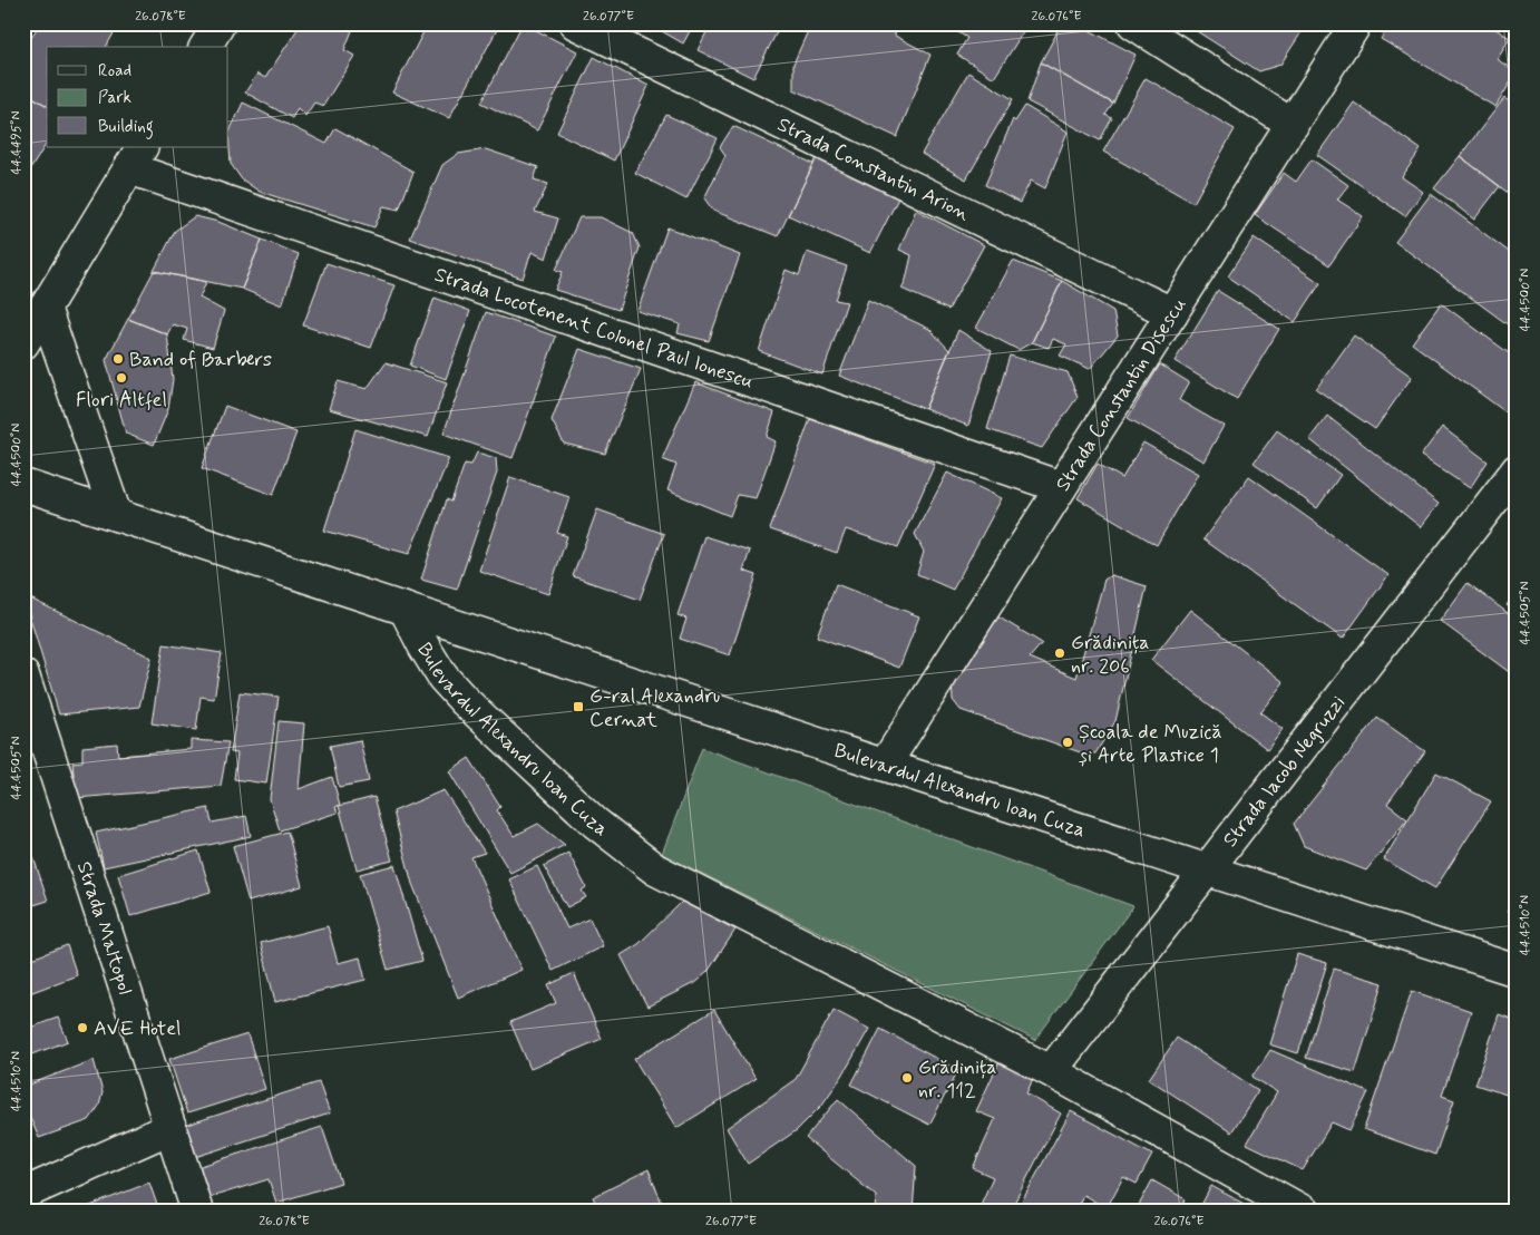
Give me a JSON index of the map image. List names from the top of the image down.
{
  "streets": {
    "street": [
      "Strada Constantin Arion",
      "Strada Locotenent Colonel Paul Ionescu",
      "Strada Constantin Disescu",
      "Bulevardul Alexandru Ioan Cuza",
      "Strada Iacob Negruzzi",
      "Strada Maltopol"
    ]
  },
  "crossings": [
    ["Strada Constantin Arion", "Strada Constantin Disescu"],
    ["Strada Locotenent Colonel Paul Ionescu", "Strada Constantin Disescu"],
    ["Strada Constantin Disescu", "Bulevardul Alexandru Ioan Cuza"],
    ["Bulevardul Alexandru Ioan Cuza", "Strada Iacob Negruzzi"]
  ],
  "places": {
    "other": [
      "Band of Barbers",
      "Flori Altfel",
      "Grădinița nr. 206",
      "Școala de Muzică și Arte Plastice 1",
      "AVE Hotel",
      "Grădinița nr. 112"
    ],
    "transit": ["G-ral Alexandru Cernat"]
  },
  "legend": ["Road", "Park", "Building"],
  "coordinates": [
    "26.078°E",
    "26.077°E",
    "26.076°E",
    "44.4495°N",
    "44.4500°N",
    "44.4505°N",
    "44.4510°N"
  ]
}
